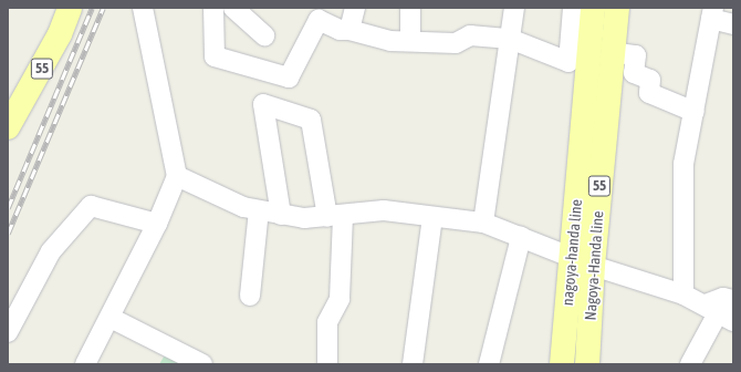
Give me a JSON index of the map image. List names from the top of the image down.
{
  "streets": {
    "main road": ["55", "nagoya-handa line", "Nagoya-Handa line"]
  },
  "crossings": [
    ["nagoya-handa line", "Nagoya-Handa line"]
  ]
}
